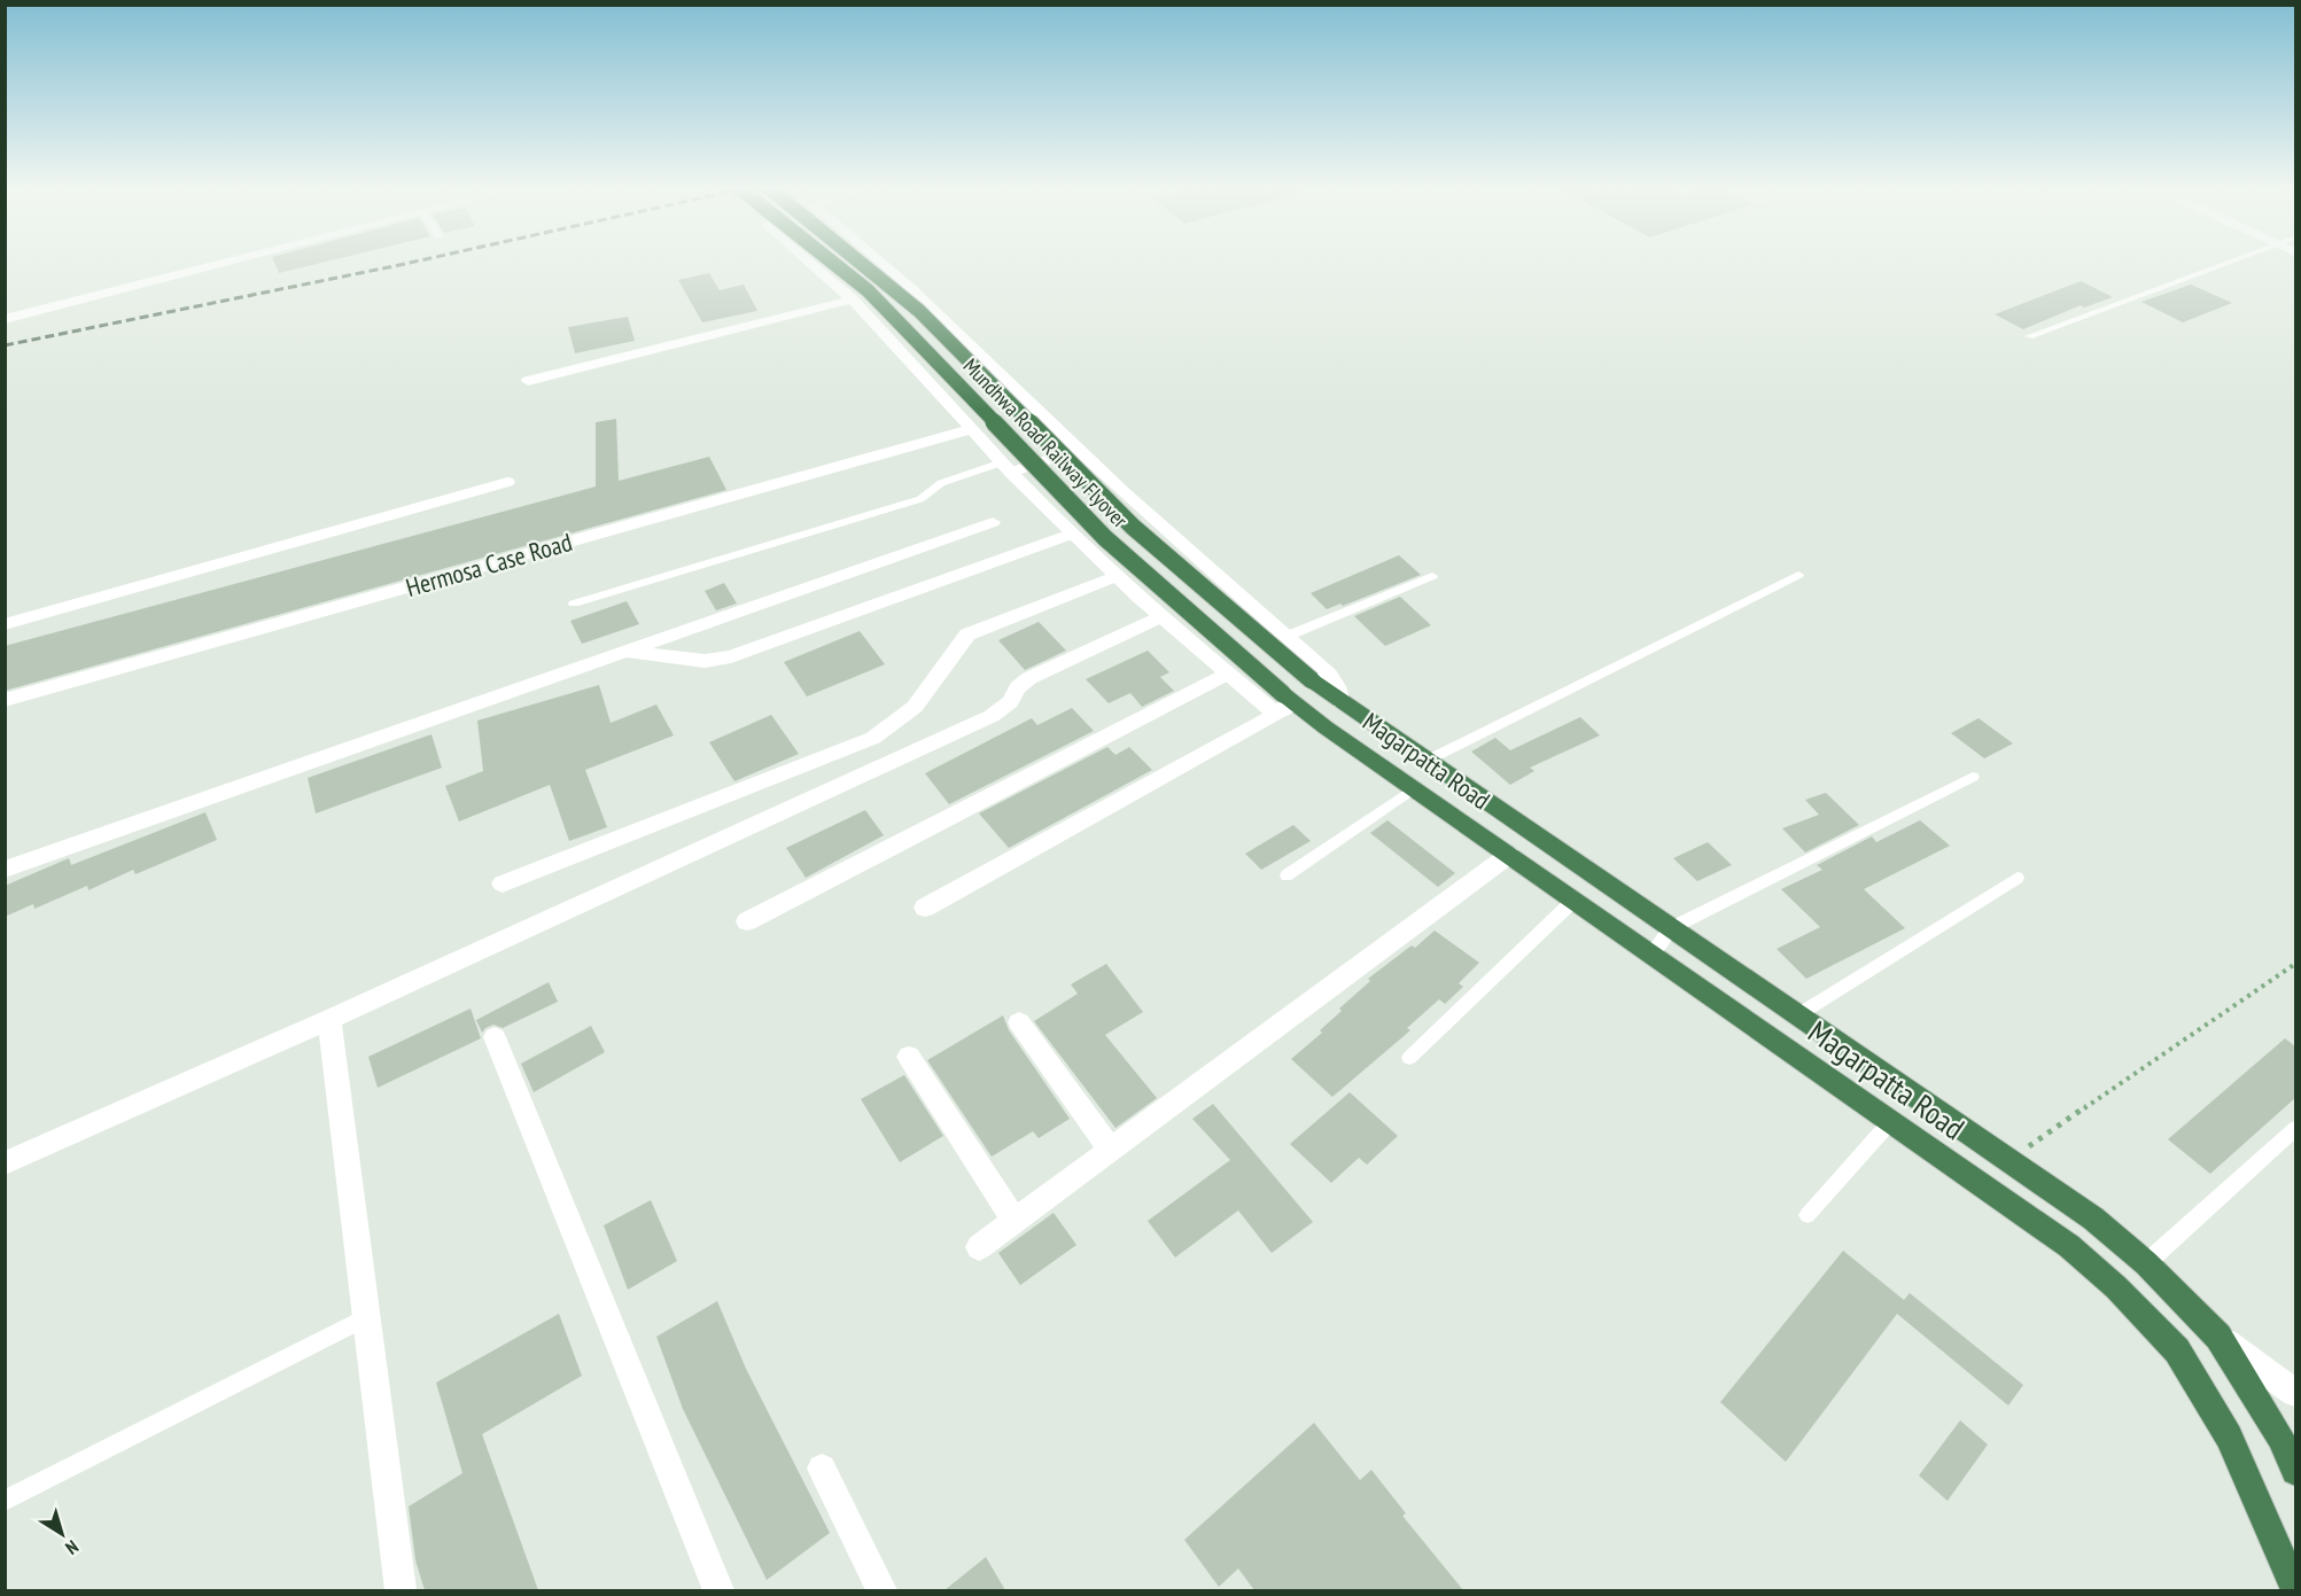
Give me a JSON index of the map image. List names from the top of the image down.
{
  "streets": {
    "highway": ["Mundhwa Road Railway Flyover", "Magarpatta Road"],
    "street": ["Hermosa Case Road"]
  },
  "crossings": [
    ["Mundhwa Road Railway Flyover", "Magarpatta Road"]
  ],
  "north": "bottom right"
}
